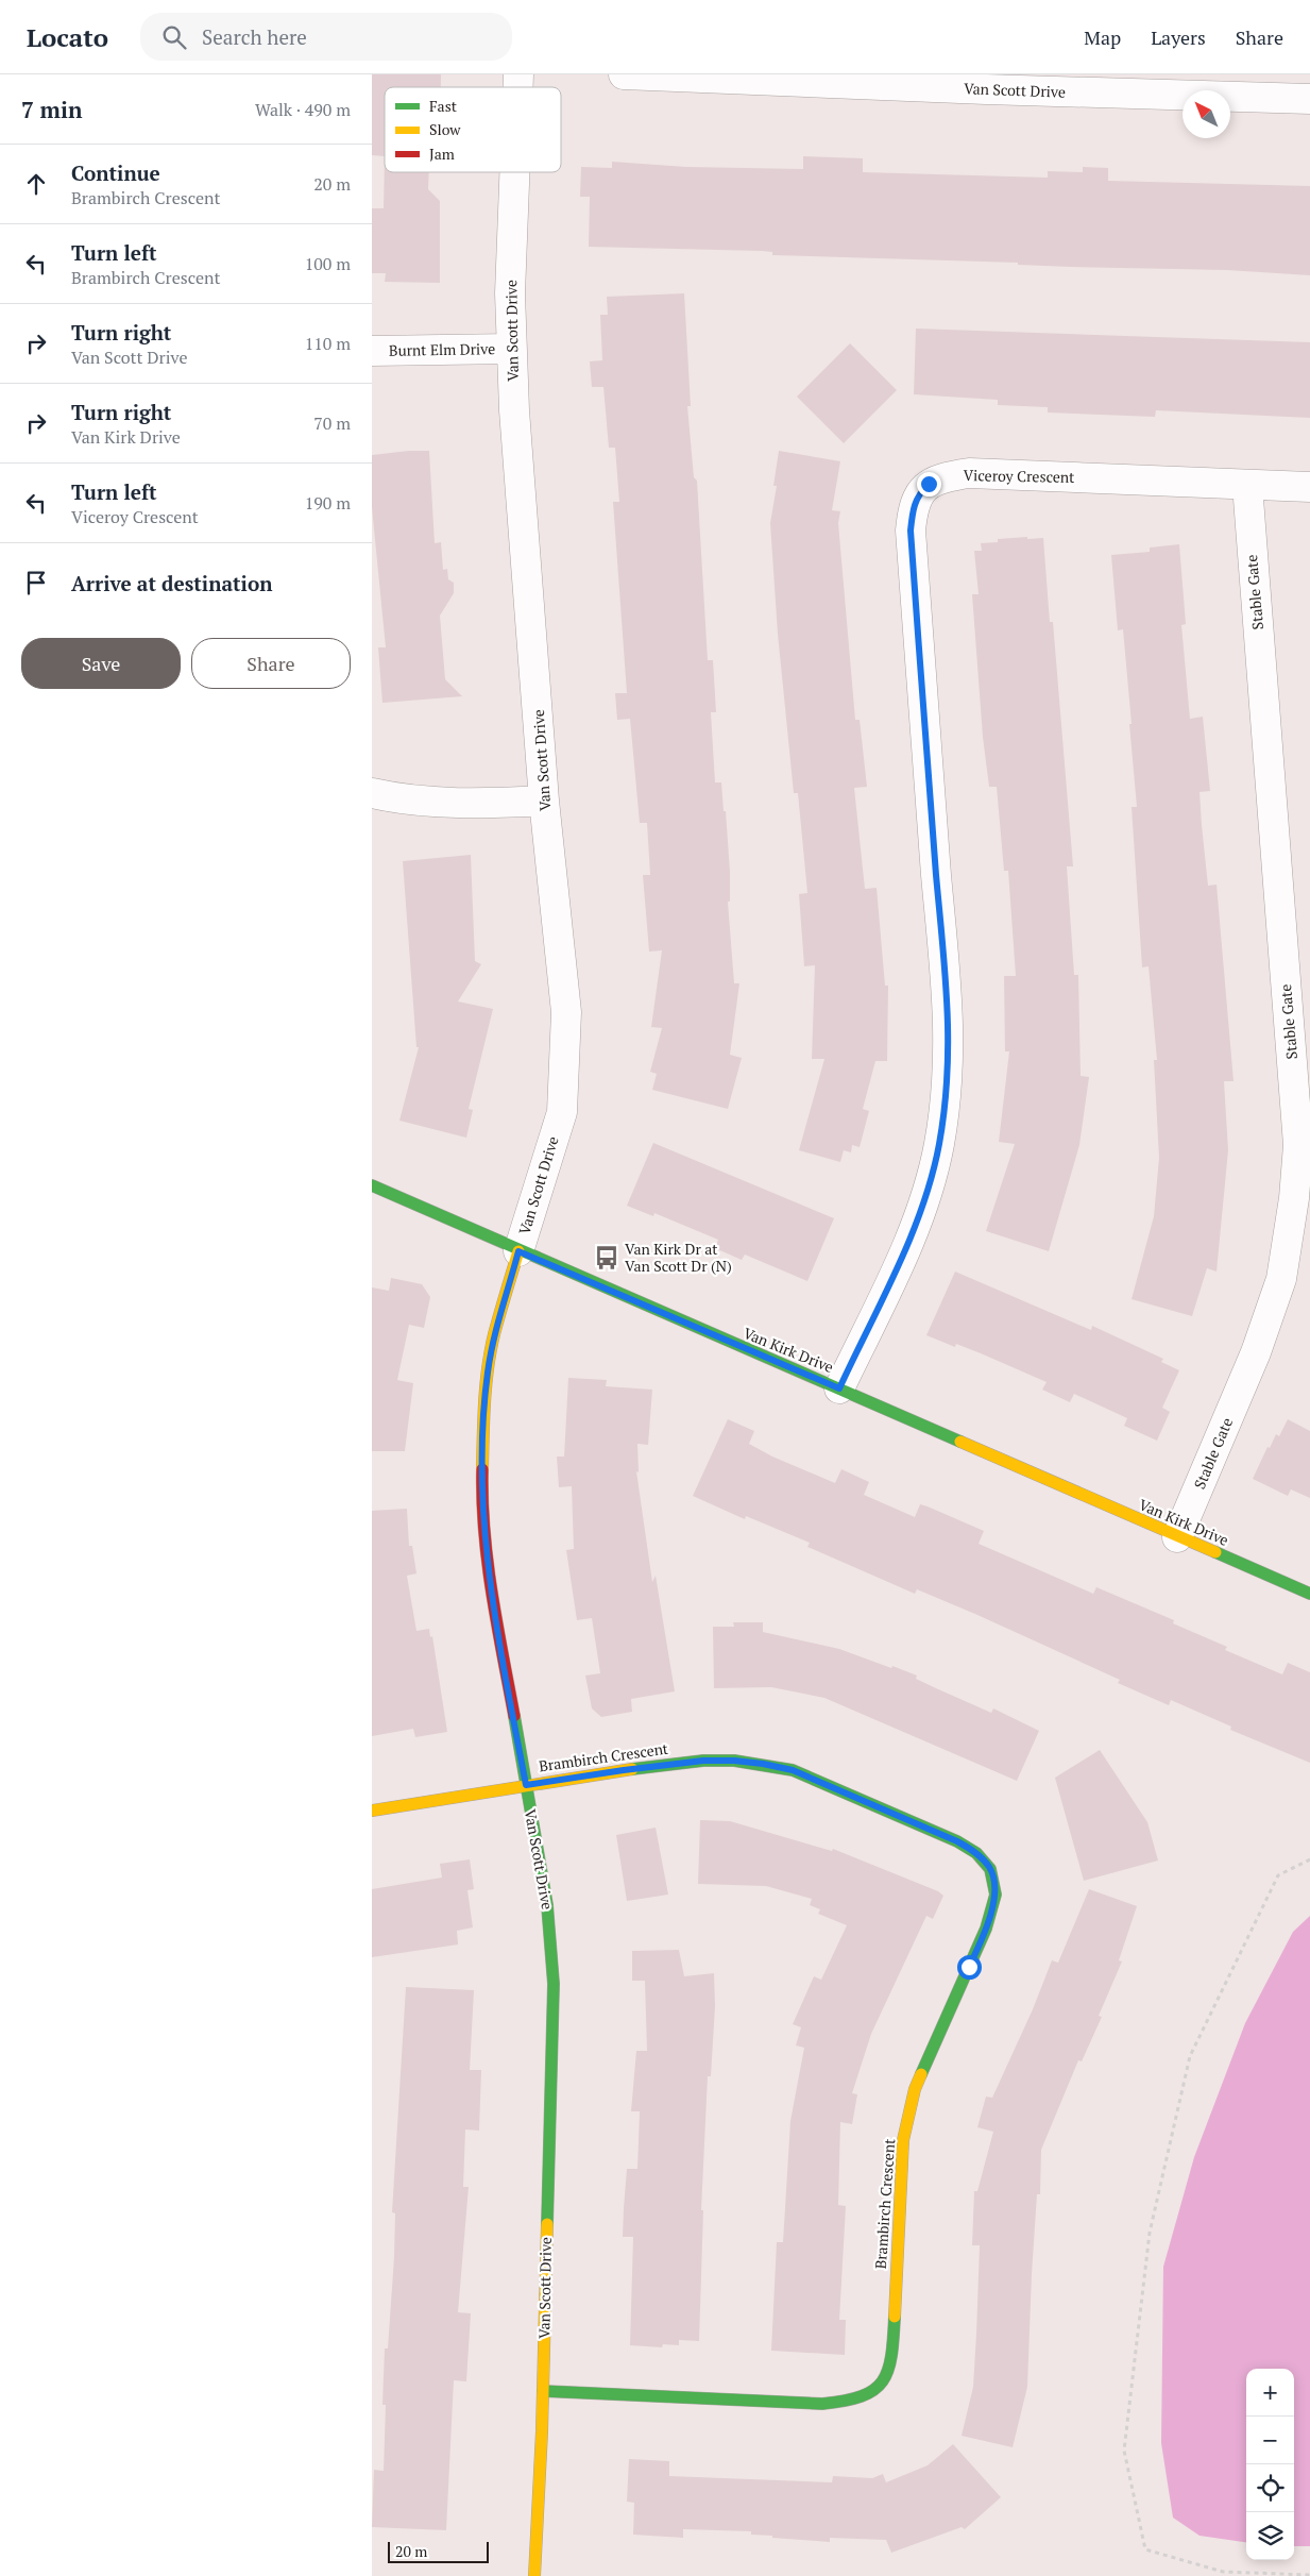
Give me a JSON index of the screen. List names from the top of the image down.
{
  "streets": {
    "street": [
      "Van Scott Drive",
      "Burnt Elm Drive",
      "Viceroy Crescent",
      "Stable Gate",
      "Van Kirk Drive",
      "Brambirch Crescent"
    ]
  },
  "crossings": [
    ["Van Scott Drive", "Burnt Elm Drive"],
    ["Van Scott Drive", "Van Kirk Drive"],
    ["Van Scott Drive", "Brambirch Crescent"],
    ["Viceroy Crescent", "Stable Gate"],
    ["Viceroy Crescent", "Van Kirk Drive"],
    ["Stable Gate", "Van Kirk Drive"]
  ],
  "places": {
    "bus stop": ["Van Kirk Dr at Van Scott Dr (N)"]
  },
  "legend": ["Fast", "Slow", "Jam"],
  "scale_bar": "20 m",
  "north": "top left",
  "page": {
    "header": "Locato",
    "search": "Search here",
    "nav": ["Map", "Layers", "Share"],
    "heading": ["7 min", "Walk · 490 m"],
    "list": [
      ["Continue", "Brambirch Crescent", "20 m"],
      ["Turn left", "Brambirch Crescent", "100 m"],
      ["Turn right", "Van Scott Drive", "110 m"],
      ["Turn right", "Van Kirk Drive", "70 m"],
      ["Turn left", "Viceroy Crescent", "190 m"],
      "Arrive at destination"
    ],
    "buttons": ["Save", "Share"],
    "map_buttons": ["+", "−"],
    "scale": "20 m"
  }
}
